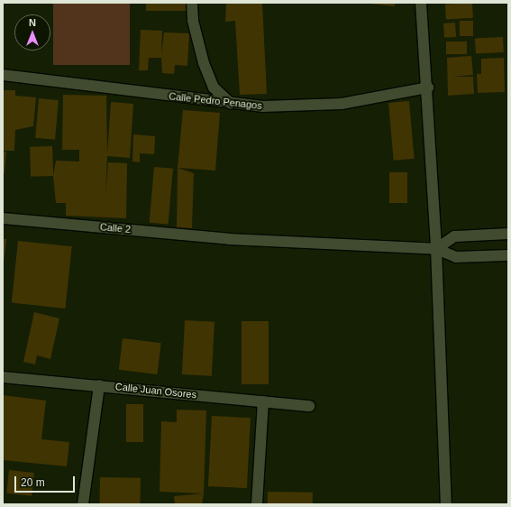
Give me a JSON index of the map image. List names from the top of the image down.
{
  "streets": {
    "street": ["Calle Pedro Penagos", "Calle 2", "Calle Juan Osores"]
  },
  "scale_bar": "20 m",
  "north": "top"
}
